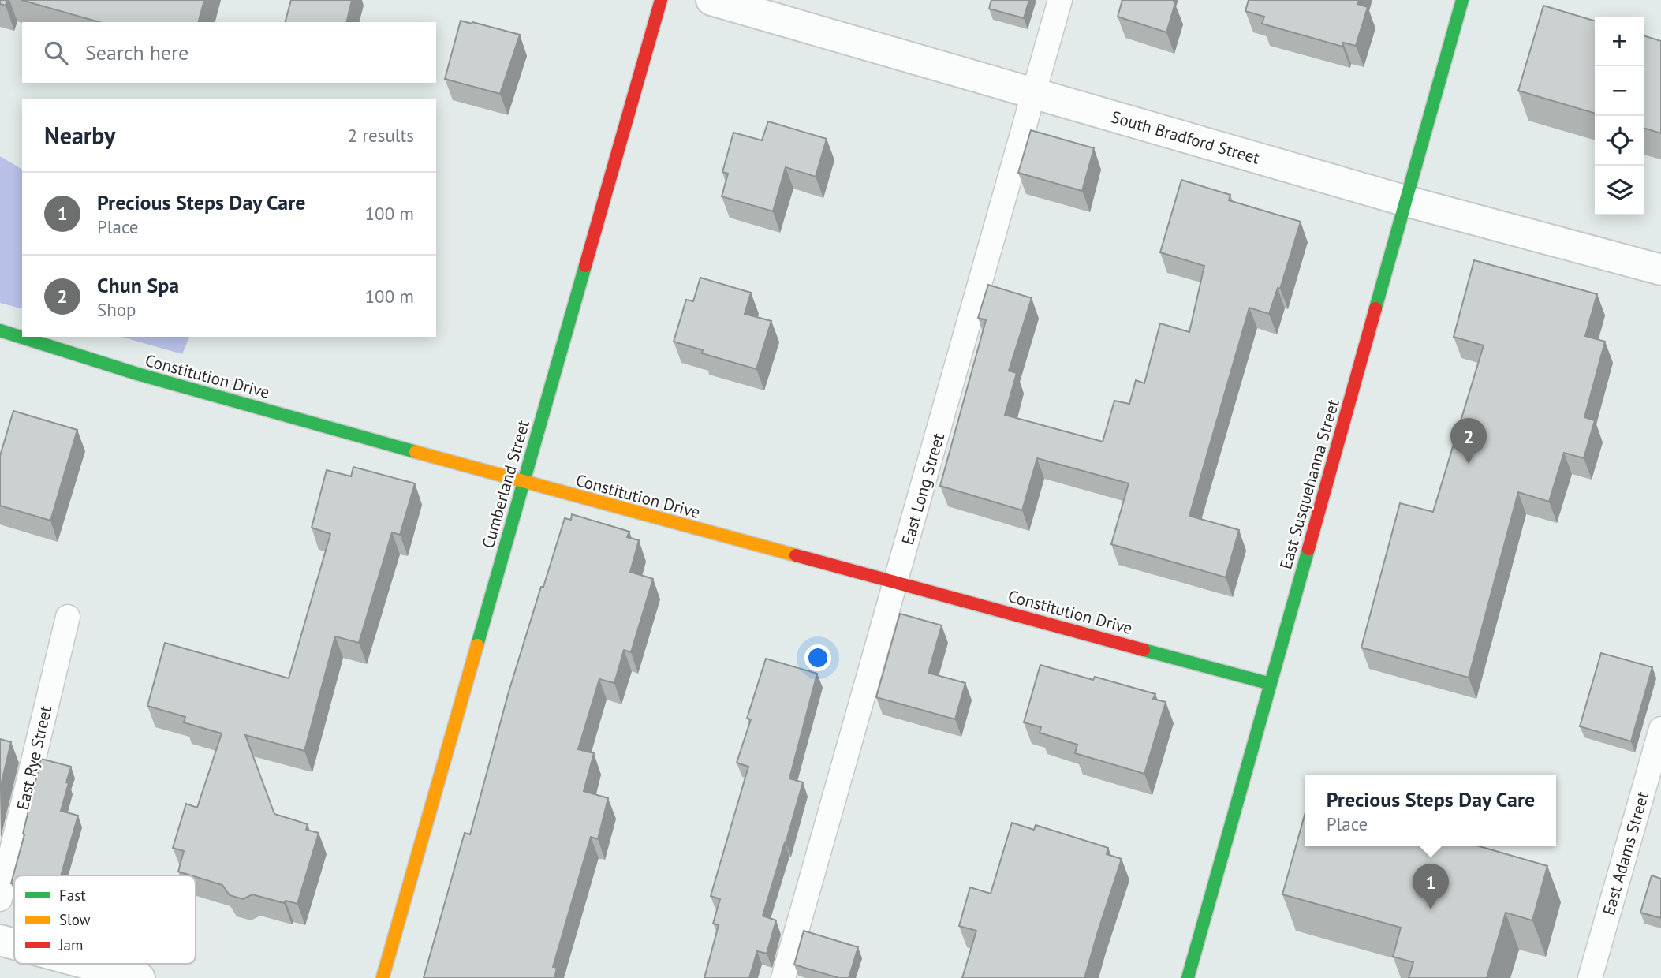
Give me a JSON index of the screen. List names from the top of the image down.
{
  "streets": {
    "street": [
      "South Bradford Street",
      "Constitution Drive",
      "Cumberland Street",
      "East Susquehanna Street"
    ],
    "lane": ["East Long Street", "East Rye Street", "East Adams Street"]
  },
  "crossings": [
    ["South Bradford Street", "East Susquehanna Street"],
    ["South Bradford Street", "East Long Street"],
    ["Constitution Drive", "Cumberland Street"],
    ["Constitution Drive", "East Susquehanna Street"],
    ["Constitution Drive", "East Long Street"]
  ],
  "legend": ["Fast", "Slow", "Jam"],
  "page": {
    "map_buttons": ["+", "−"],
    "search": "Search here",
    "heading": ["Nearby", "2 results"],
    "list": [
      {
        "mark": "1",
        "name": "Precious Steps Day Care",
        "note": "Place",
        "value": "100 m"
      },
      {
        "mark": "2",
        "name": "Chun Spa",
        "note": "Shop",
        "value": "100 m"
      }
    ],
    "pins": ["2", "1"],
    "popup": ["Precious Steps Day Care", "Place"]
  }
}
